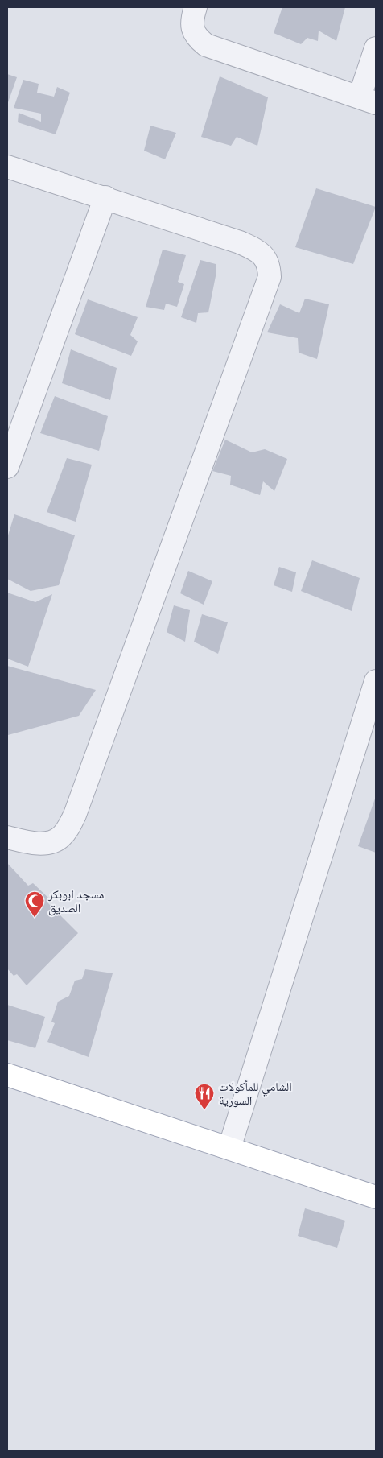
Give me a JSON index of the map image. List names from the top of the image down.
{
  "places": {
    "mosque": ["مسجد ابوبكر الصديق"],
    "restaurant": ["الشامي للمأكولات السورية"]
  }
}
